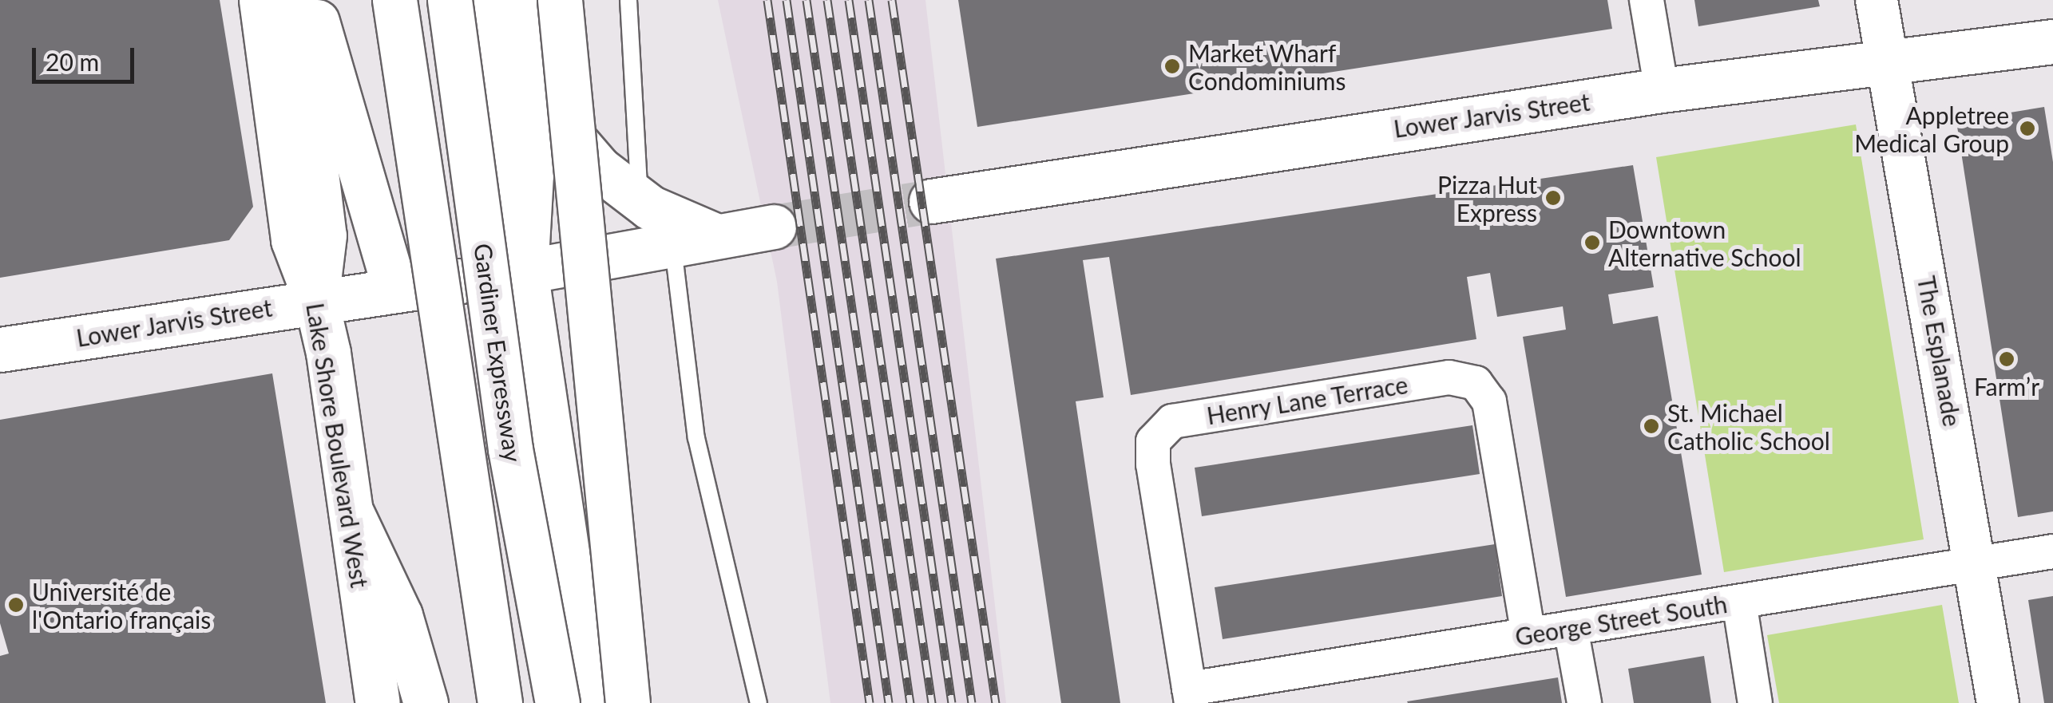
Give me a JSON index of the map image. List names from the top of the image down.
{
  "streets": {
    "main road": ["Lower Jarvis Street", "Gardiner Expressway", "Lake Shore Boulevard West"],
    "street": ["The Esplanade", "Henry Lane Terrace", "George Street South"]
  },
  "crossings": [
    ["Lower Jarvis Street", "The Esplanade"],
    ["Lower Jarvis Street", "Lake Shore Boulevard West"],
    ["The Esplanade", "George Street South"],
    ["Henry Lane Terrace", "George Street South"]
  ],
  "places": [
    "Market Wharf Condominiums",
    "Appletree Medical Group",
    "Pizza Hut Express",
    "Downtown Alternative School",
    "Farm’r",
    "St. Michael Catholic School",
    "Université de l'Ontario français"
  ],
  "scale_bar": "20 m"
}
